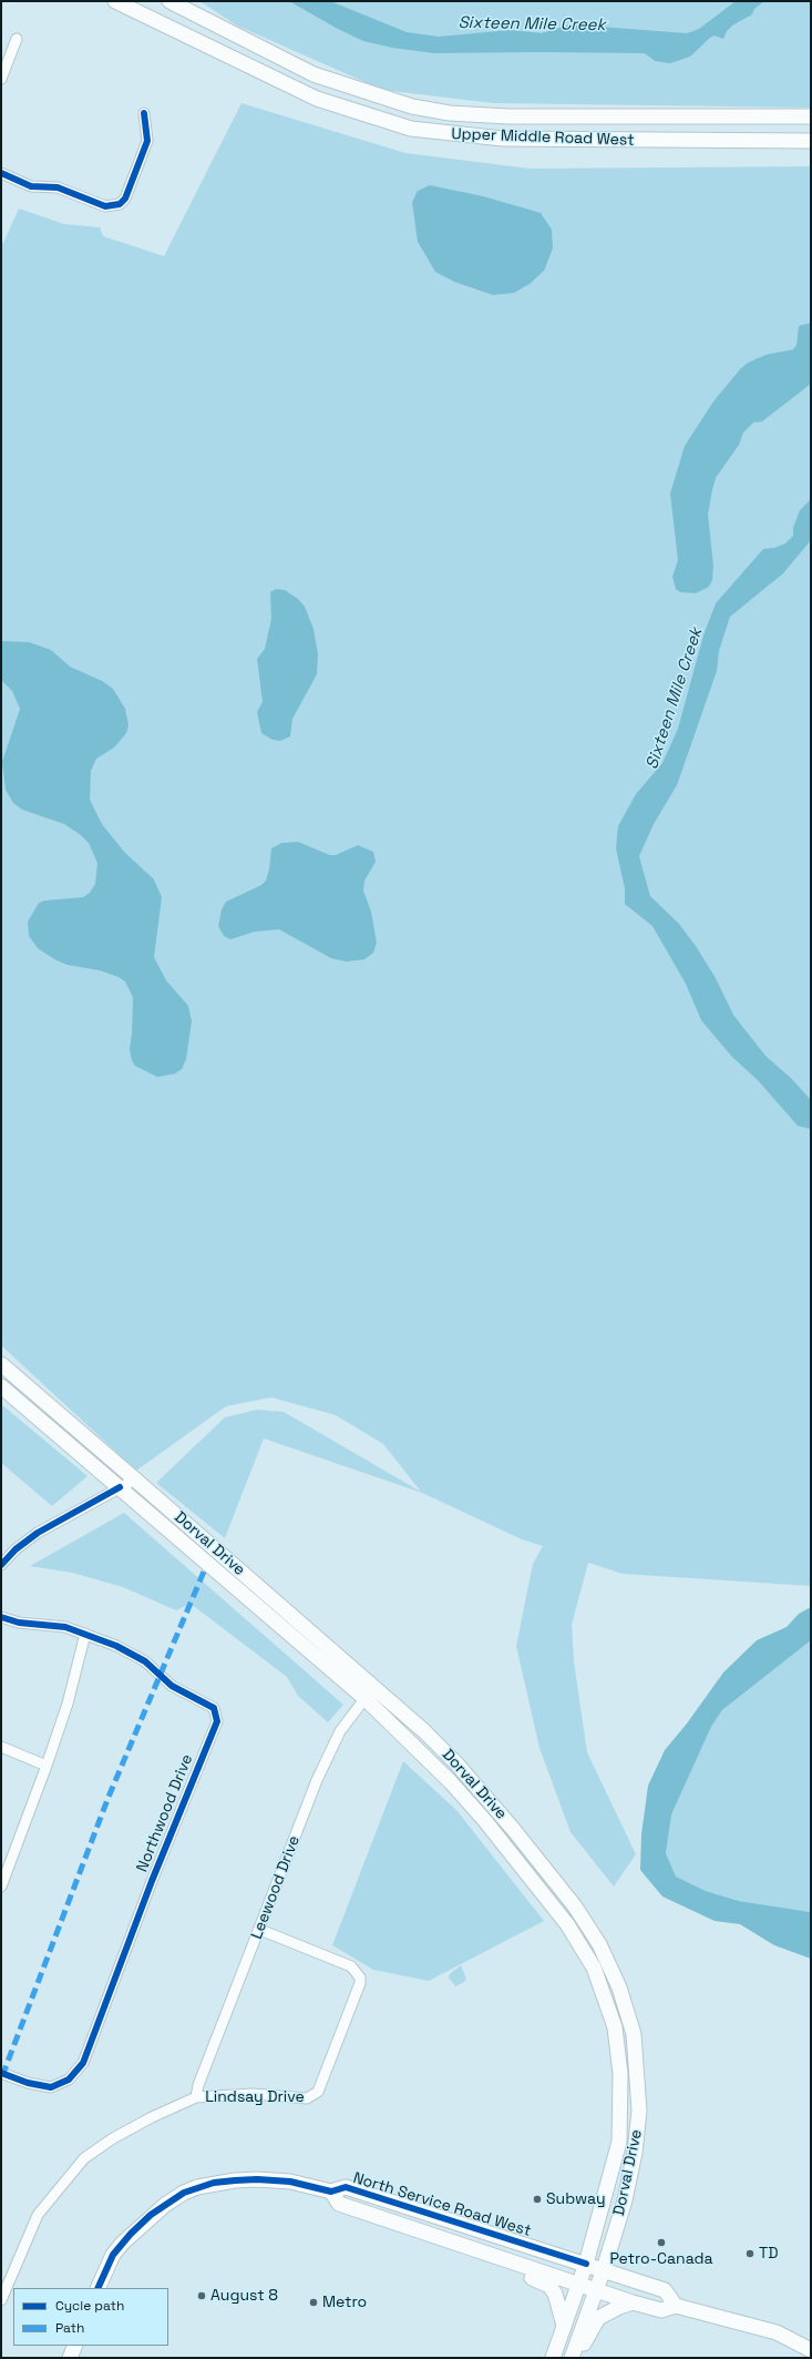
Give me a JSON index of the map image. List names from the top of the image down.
{
  "streets": {
    "main road": ["Upper Middle Road West", "Dorval Drive", "North Service Road West"],
    "street": ["Northwood Drive", "Leewood Drive", "Lindsay Drive"]
  },
  "crossings": [
    ["Dorval Drive", "Leewood Drive"],
    ["Dorval Drive", "North Service Road West"],
    ["Leewood Drive", "Lindsay Drive"]
  ],
  "water": ["Sixteen Mile Creek"],
  "places": [
    "Subway",
    "Petro-Canada",
    "TD",
    "August 8",
    "Metro"
  ],
  "legend": ["Cycle path", "Path"]
}
